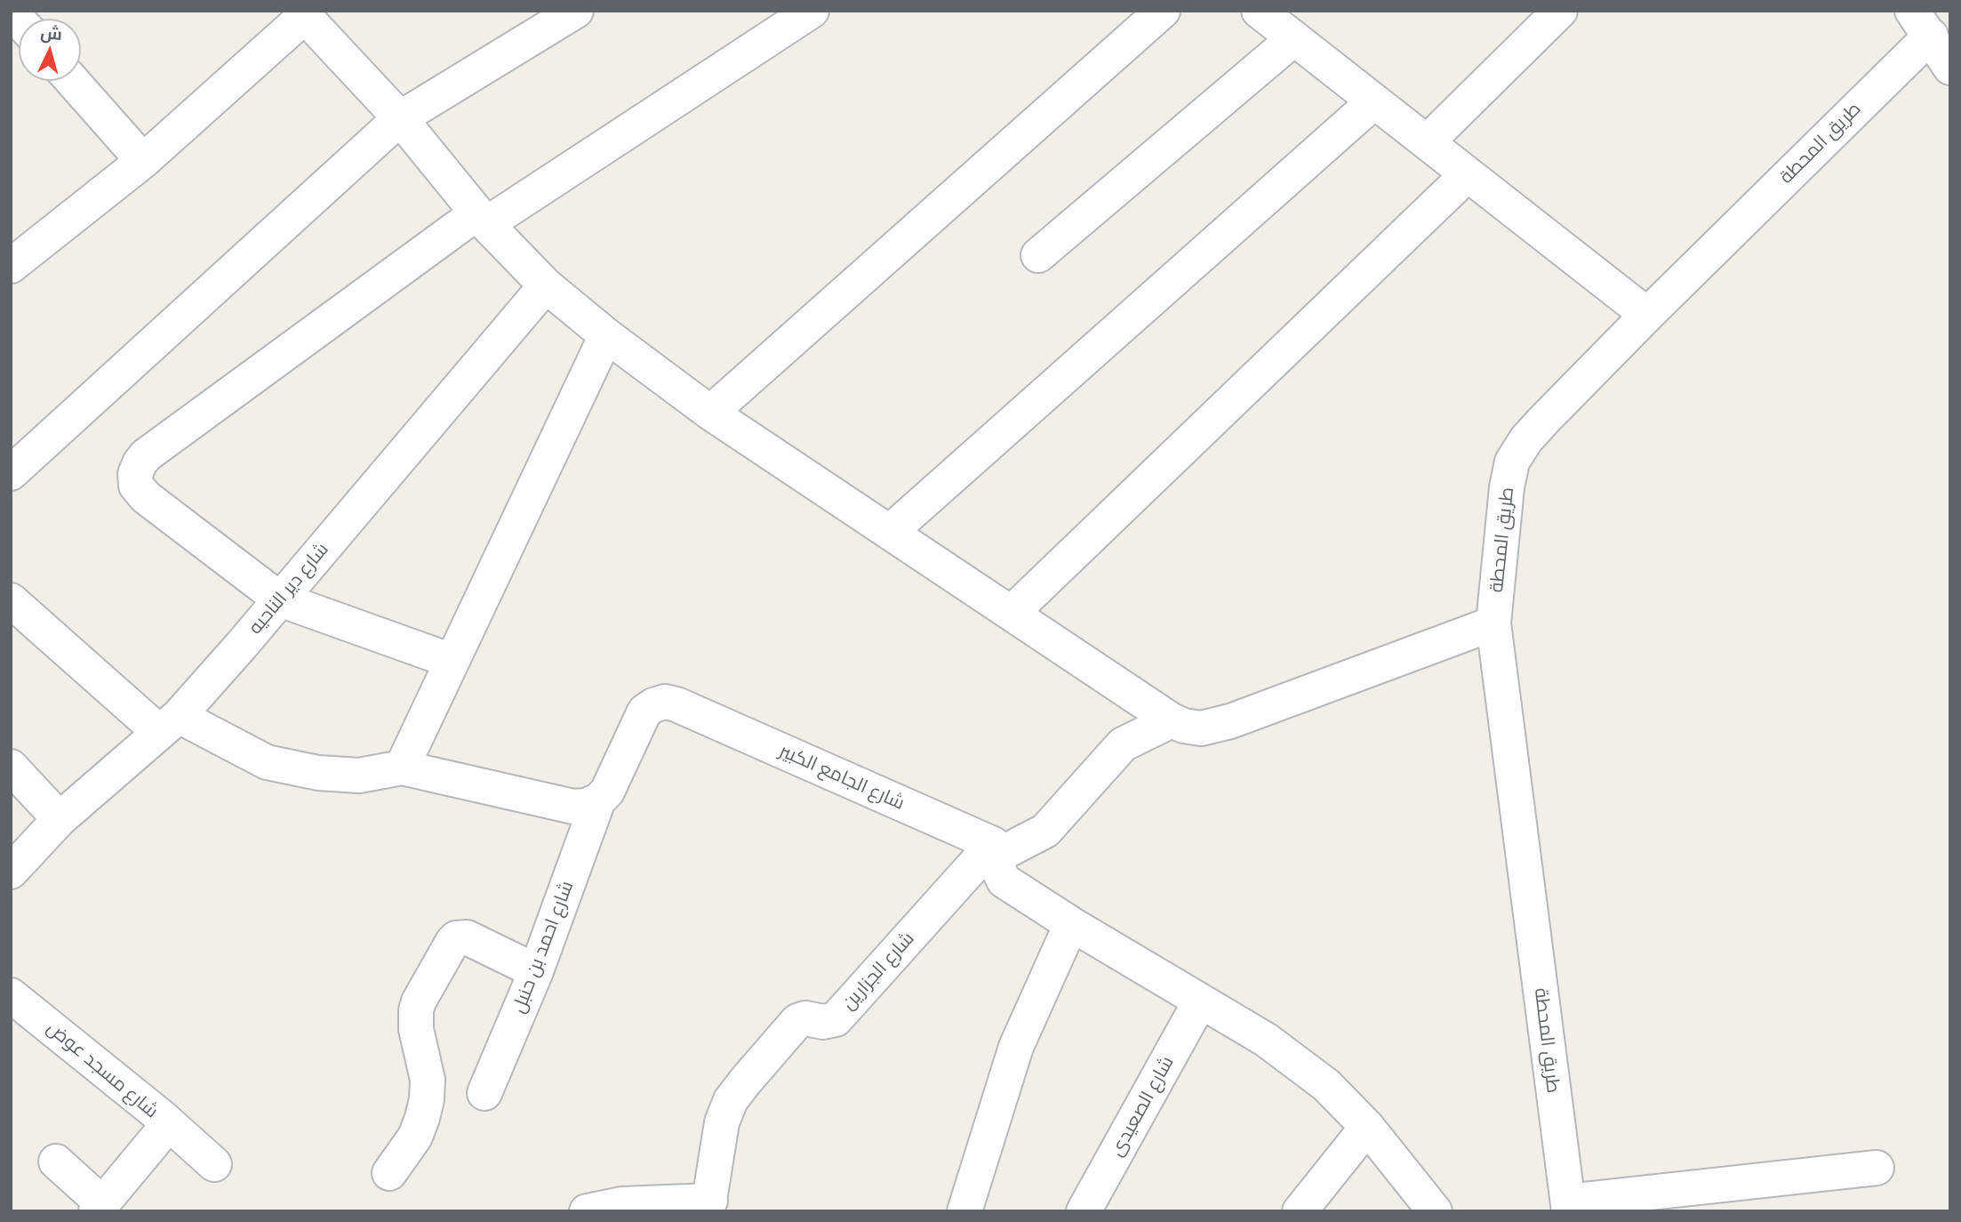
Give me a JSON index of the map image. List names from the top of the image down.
{
  "streets": {
    "street": [
      "طريق المحطة",
      "شارع دير الناحيه",
      "شارع الجامع الكبير",
      "شارع احمد بن حنبل",
      "شارع الجزارين",
      "شارع مسجد عوض",
      "شارع الصعيدى"
    ]
  },
  "crossings": [
    ["شارع الجامع الكبير", "شارع احمد بن حنبل"],
    ["شارع الجامع الكبير", "شارع الجزارين"]
  ],
  "north": "top"
}
